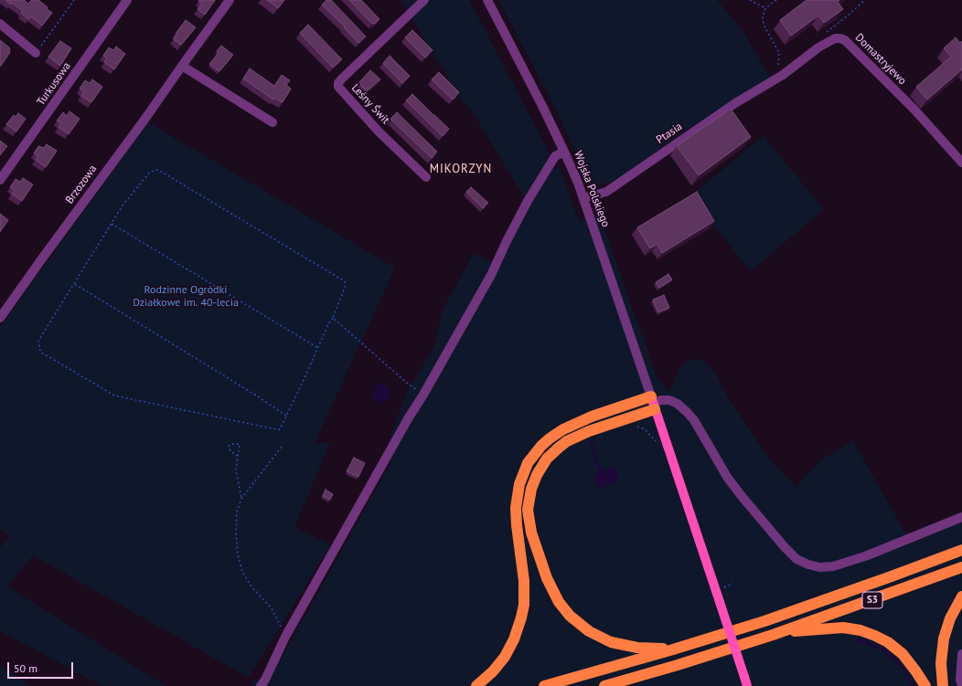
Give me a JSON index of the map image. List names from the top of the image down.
{
  "streets": {
    "highway": ["S3"],
    "street": [
      "Domastryjewo",
      "Turkusowa",
      "Leśny Świt",
      "Ptasia",
      "Brzozowa",
      "Wojska Polskiego"
    ]
  },
  "crossings": [
    ["Domastryjewo", "Ptasia"],
    ["Ptasia", "Wojska Polskiego"]
  ],
  "districts": ["MIKORZYN"],
  "parks": ["Rodzinne Ogródki Działkowe im. 40-lecia"],
  "scale_bar": "50 m"
}
